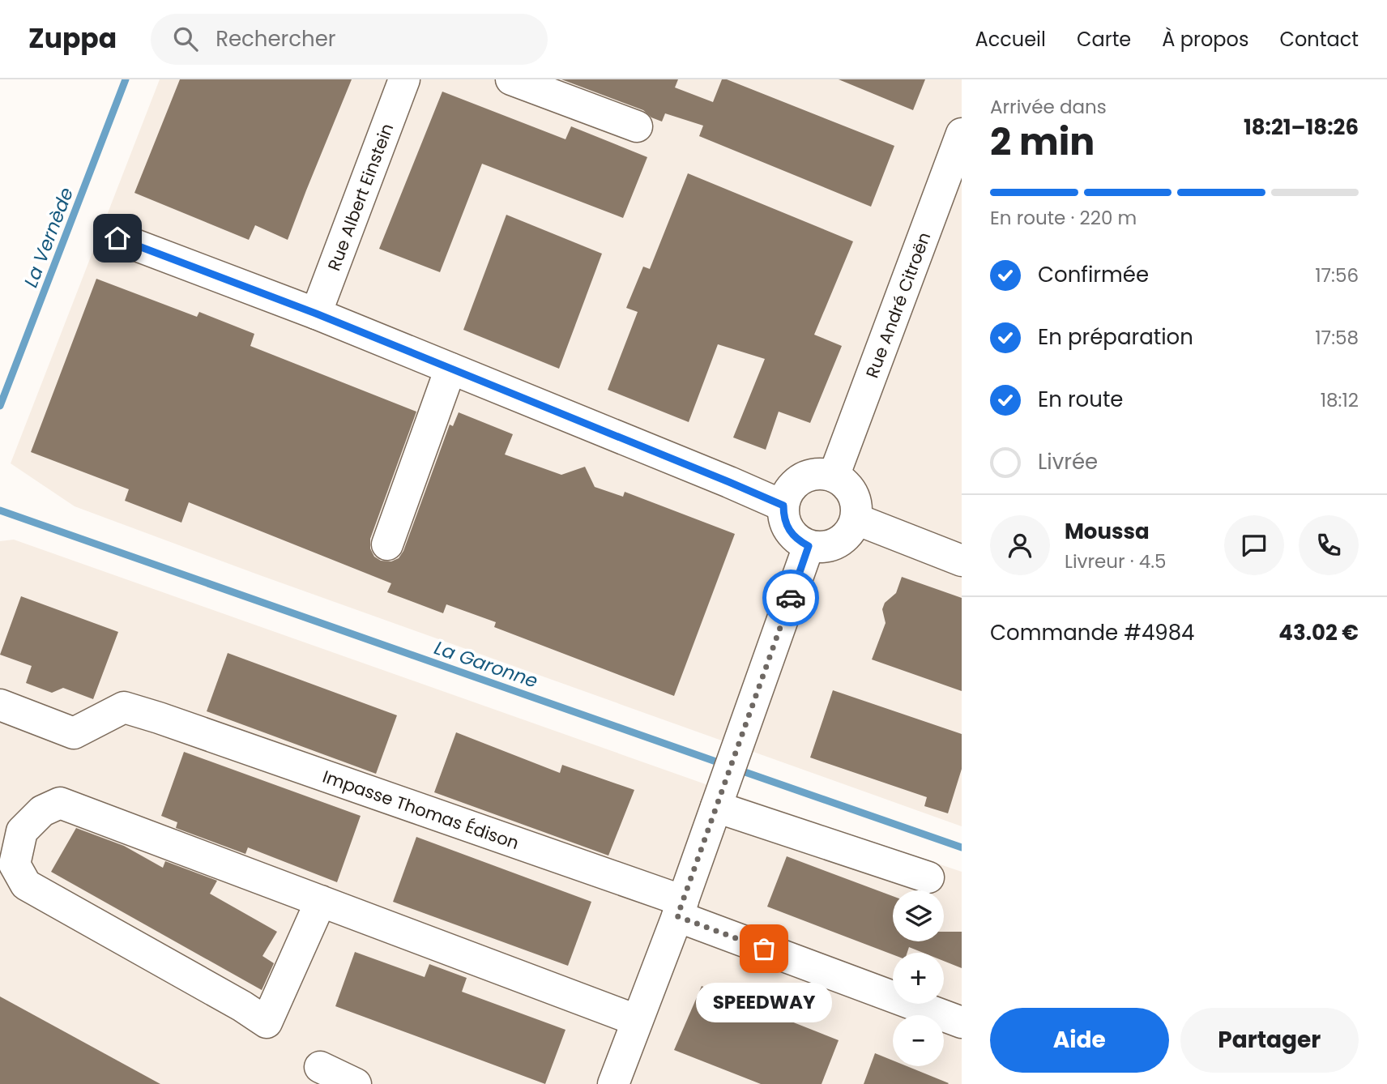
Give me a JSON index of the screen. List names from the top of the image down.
{
  "streets": {
    "street": ["Rue Albert Einstein", "Rue André Citroën", "Impasse Thomas Édison"]
  },
  "water": ["La Vernède", "La Garonne"],
  "places": ["SPEEDWAY"],
  "page": {
    "header": "Zuppa",
    "search": "Rechercher",
    "nav": [
      "Accueil",
      "Carte",
      "À propos",
      "Contact"
    ],
    "heading": ["2 min", "Arrivée dans", "18:21–18:26"],
    "panel": [
      "Moussa",
      "Livreur · 4.5",
      "Commande #4984",
      "43.02 €"
    ],
    "bar": "En route · 220 m",
    "list": [
      ["Confirmée", "17:56"],
      ["En préparation", "17:58"],
      ["En route", "18:12"],
      "Livrée"
    ],
    "map_buttons": ["+", "−"],
    "bubble": "SPEEDWAY",
    "buttons": ["Aide", "Partager"]
  }
}
